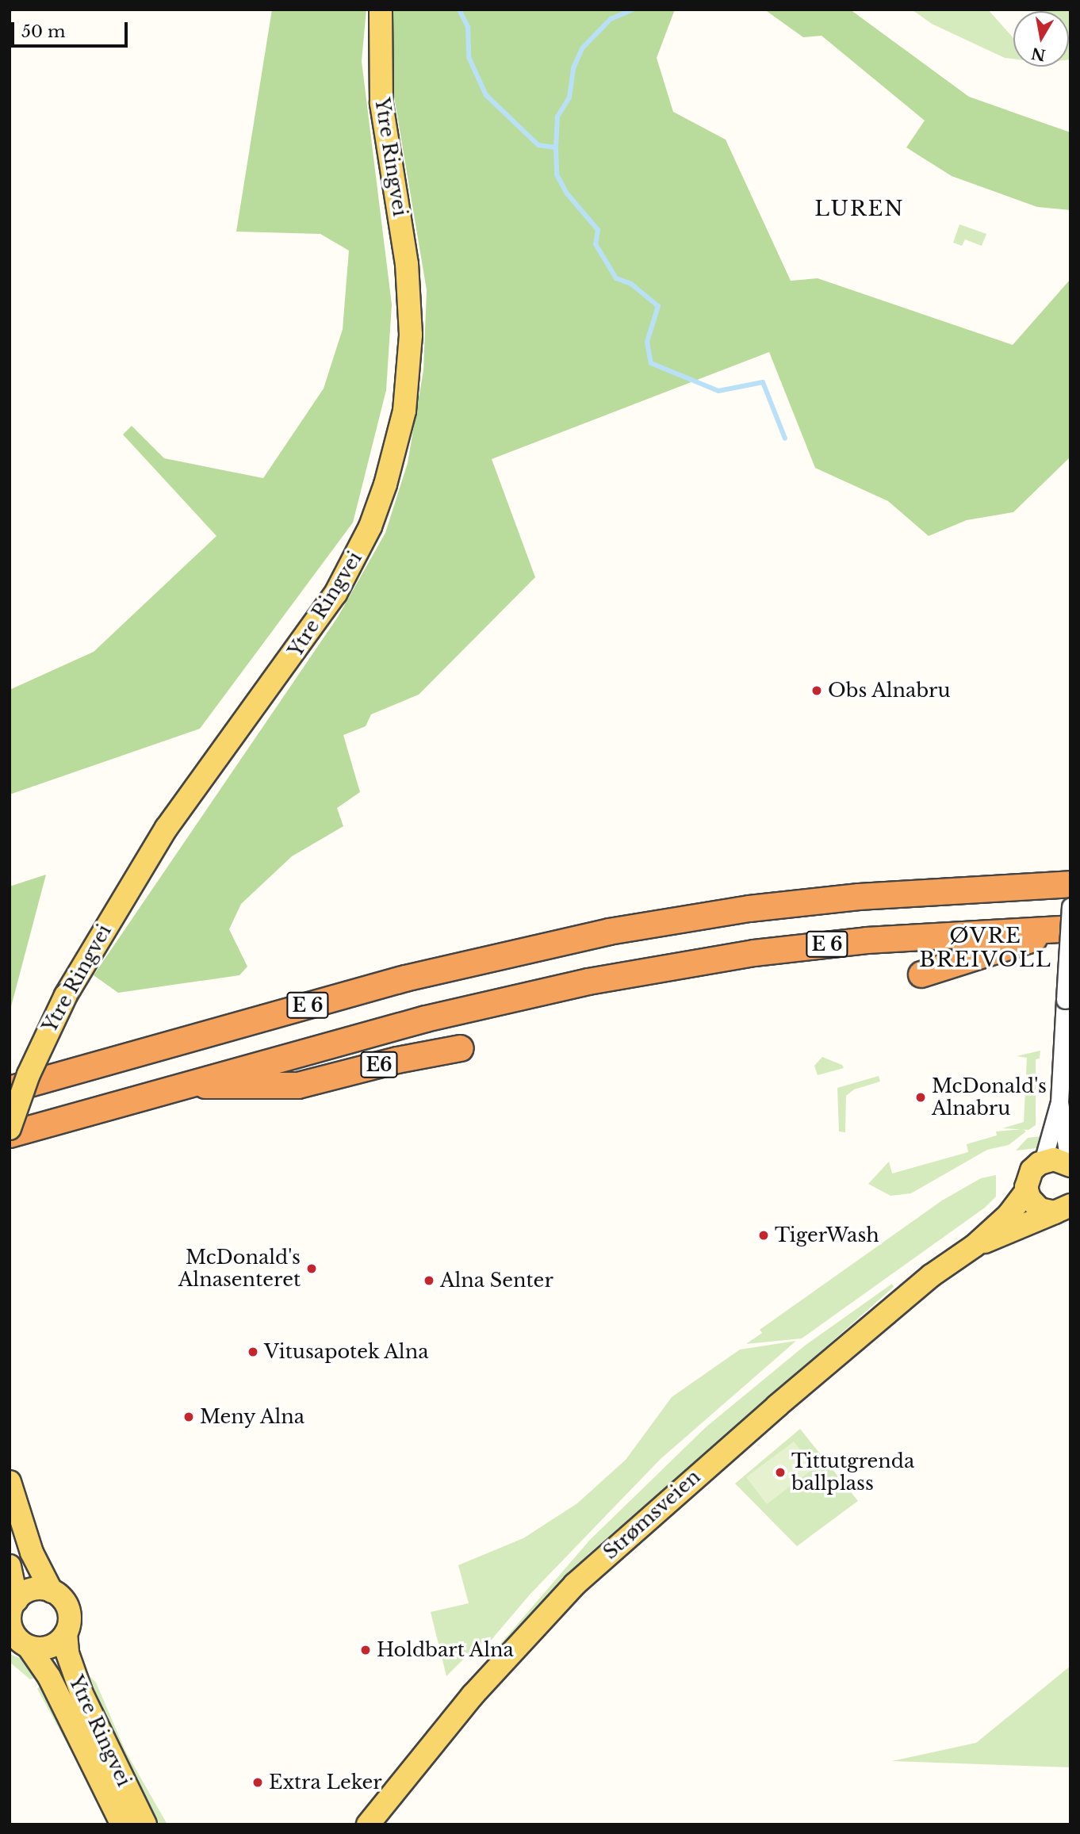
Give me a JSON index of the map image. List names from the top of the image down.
{
  "streets": {
    "highway": ["E 6", "E6"],
    "main road": ["Ytre Ringvei", "Strømsveien"]
  },
  "crossings": [
    ["E 6", "E6"]
  ],
  "districts": ["LUREN", "ØVRE BREIVOLL"],
  "places": [
    "Obs Alnabru",
    "McDonald's Alnabru",
    "TigerWash",
    "McDonald's Alnasenteret",
    "Alna Senter",
    "Vitusapotek Alna",
    "Meny Alna",
    "Tittutgrenda ballplass",
    "Holdbart Alna",
    "Extra Leker"
  ],
  "scale_bar": "50 m",
  "north": "bottom"
}
